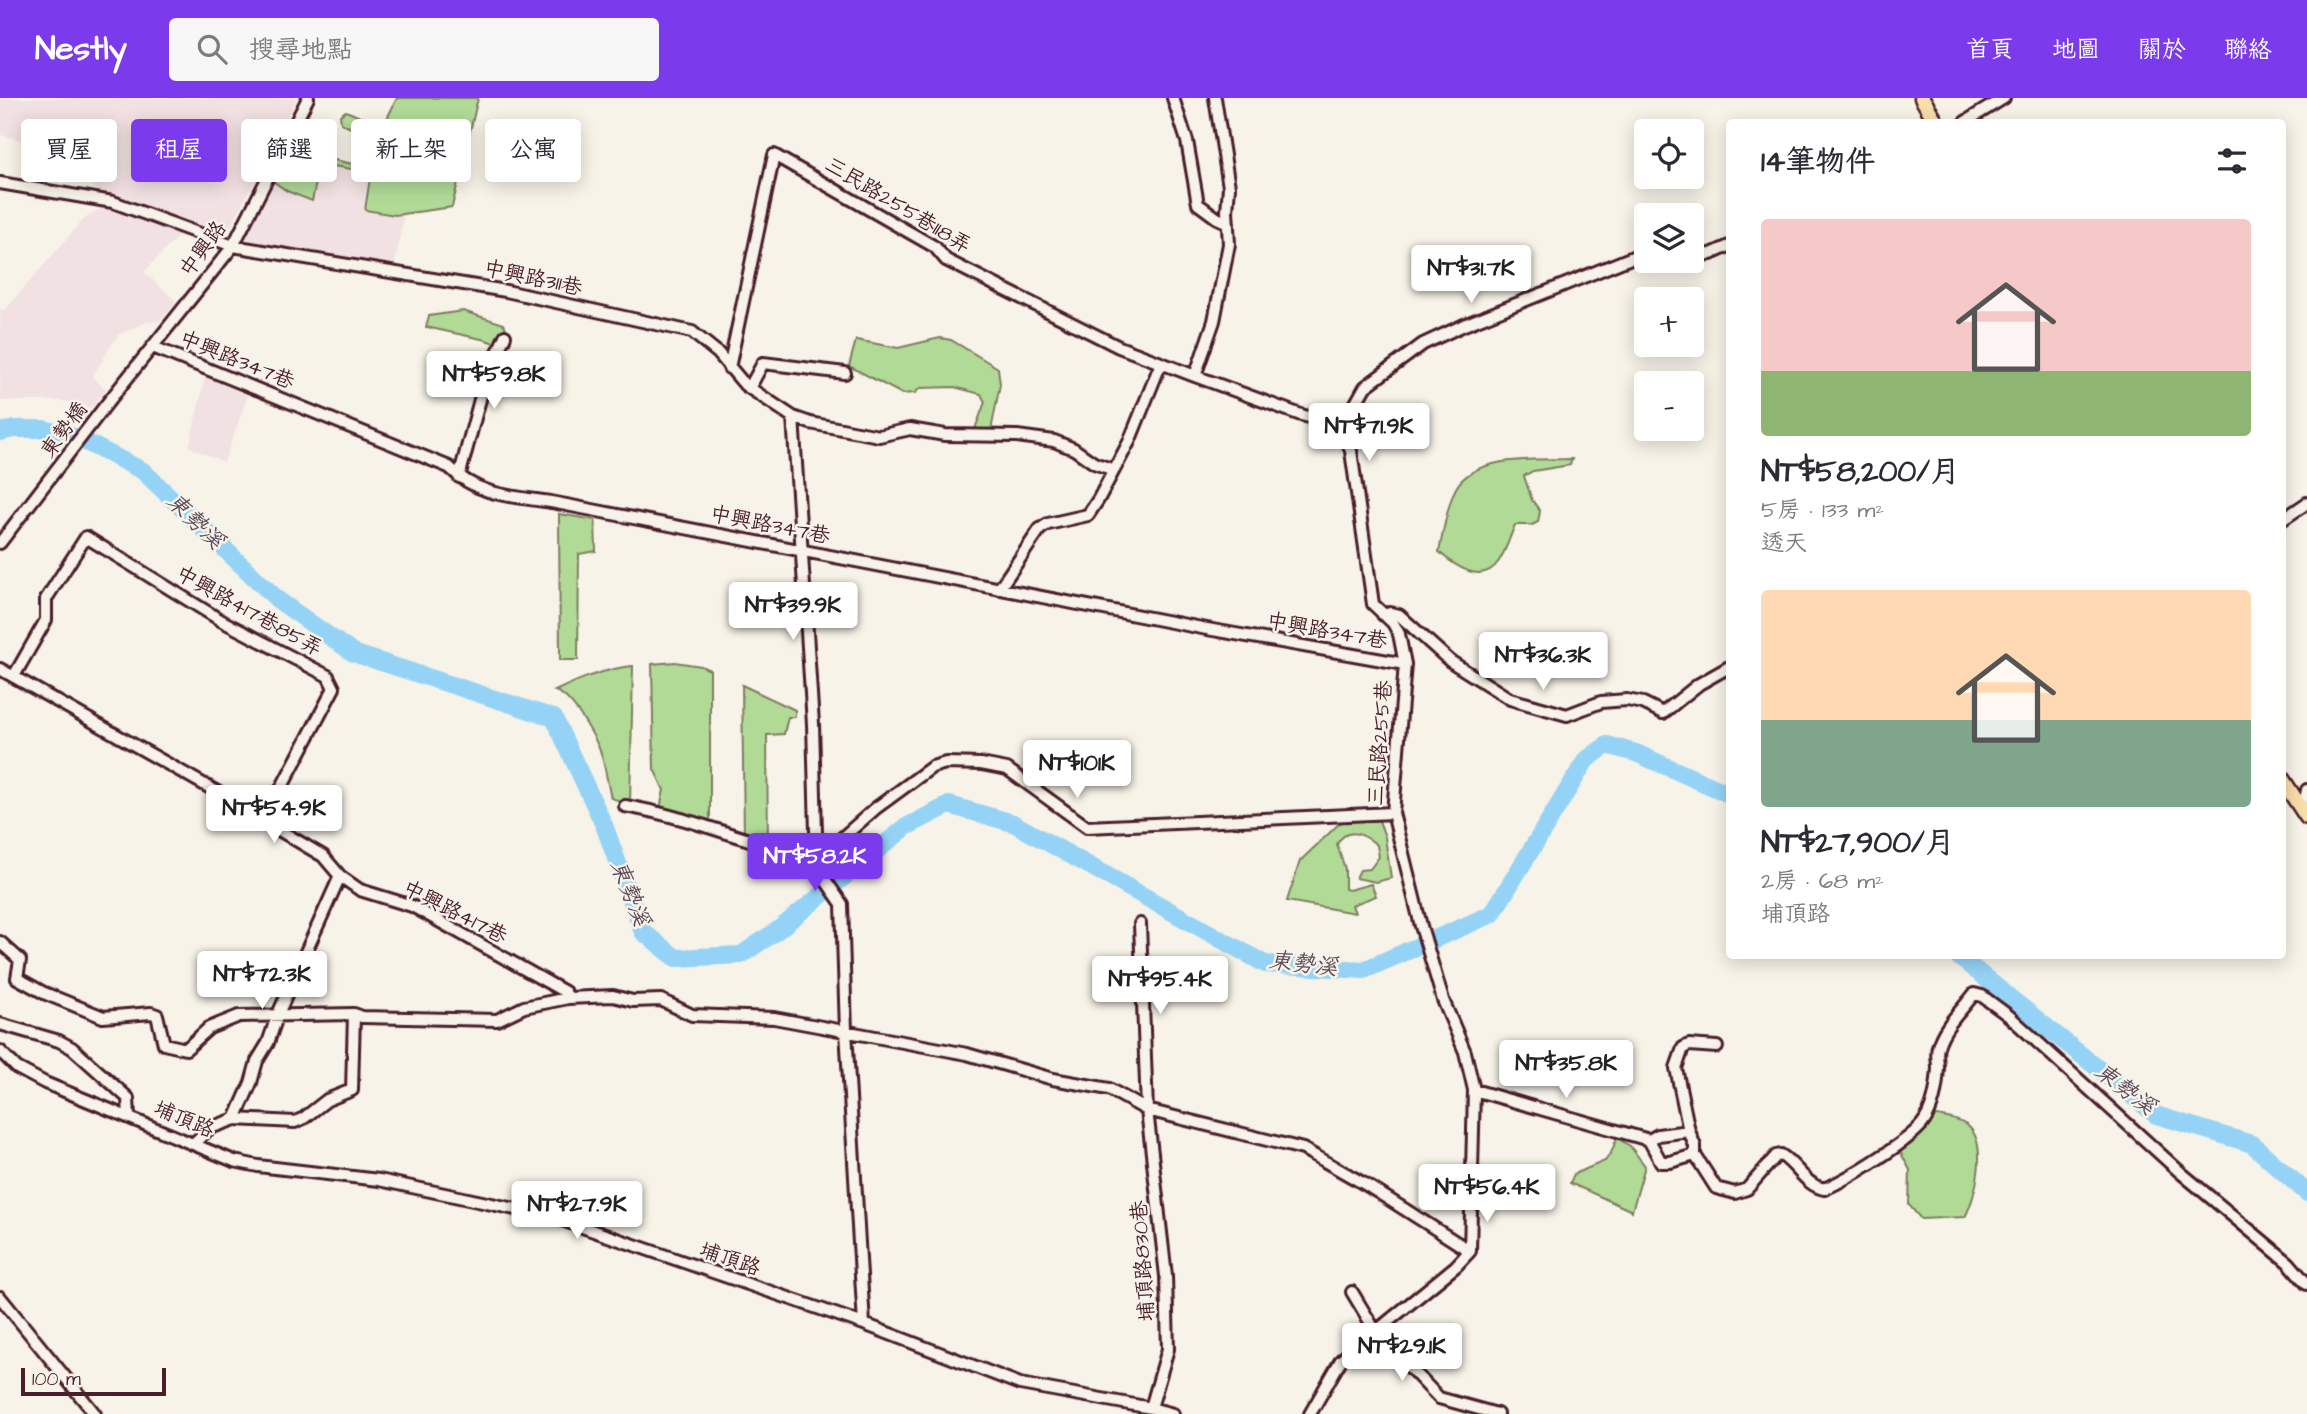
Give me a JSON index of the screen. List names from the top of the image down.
{
  "streets": {
    "street": [
      "三民路255巷118弄",
      "中興路",
      "中興路311巷",
      "中興路347巷",
      "東勢橋",
      "中興路417巷85弄",
      "三民路255巷",
      "中興路417巷",
      "埔頂路",
      "埔頂路830巷"
    ]
  },
  "crossings": [
    ["三民路255巷118弄", "中興路311巷"],
    ["中興路", "中興路311巷"],
    ["中興路", "中興路347巷"],
    ["中興路", "東勢橋"],
    ["中興路347巷", "三民路255巷"],
    ["中興路417巷85弄", "中興路417巷"],
    ["埔頂路", "埔頂路830巷"]
  ],
  "water": ["東勢溪"],
  "scale_bar": "100 m",
  "page": {
    "header": "Nestly",
    "search": "搜尋地點",
    "nav": [
      "首頁",
      "地圖",
      "關於",
      "聯絡"
    ],
    "map_buttons": ["+", "−"],
    "chip": [
      "買屋",
      "租屋",
      "篩選",
      "新上架",
      "公寓"
    ],
    "heading": "14筆物件",
    "list": [
      {
        "name": "NT$58,200/月",
        "note": "5房 · 133 m² · 透天"
      },
      {
        "name": "NT$27,900/月",
        "note": "2房 · 68 m² · 埔頂路"
      }
    ],
    "price": [
      "NT$31.7K",
      "NT$59.8K",
      "NT$71.9K",
      "NT$39.9K",
      "NT$36.3K",
      "NT$101K",
      "NT$54.9K",
      "NT$58.2K",
      "NT$72.3K",
      "NT$95.4K",
      "NT$35.8K",
      "NT$56.4K",
      "NT$27.9K",
      "NT$29.1K"
    ],
    "scale": "100 m"
  }
}
